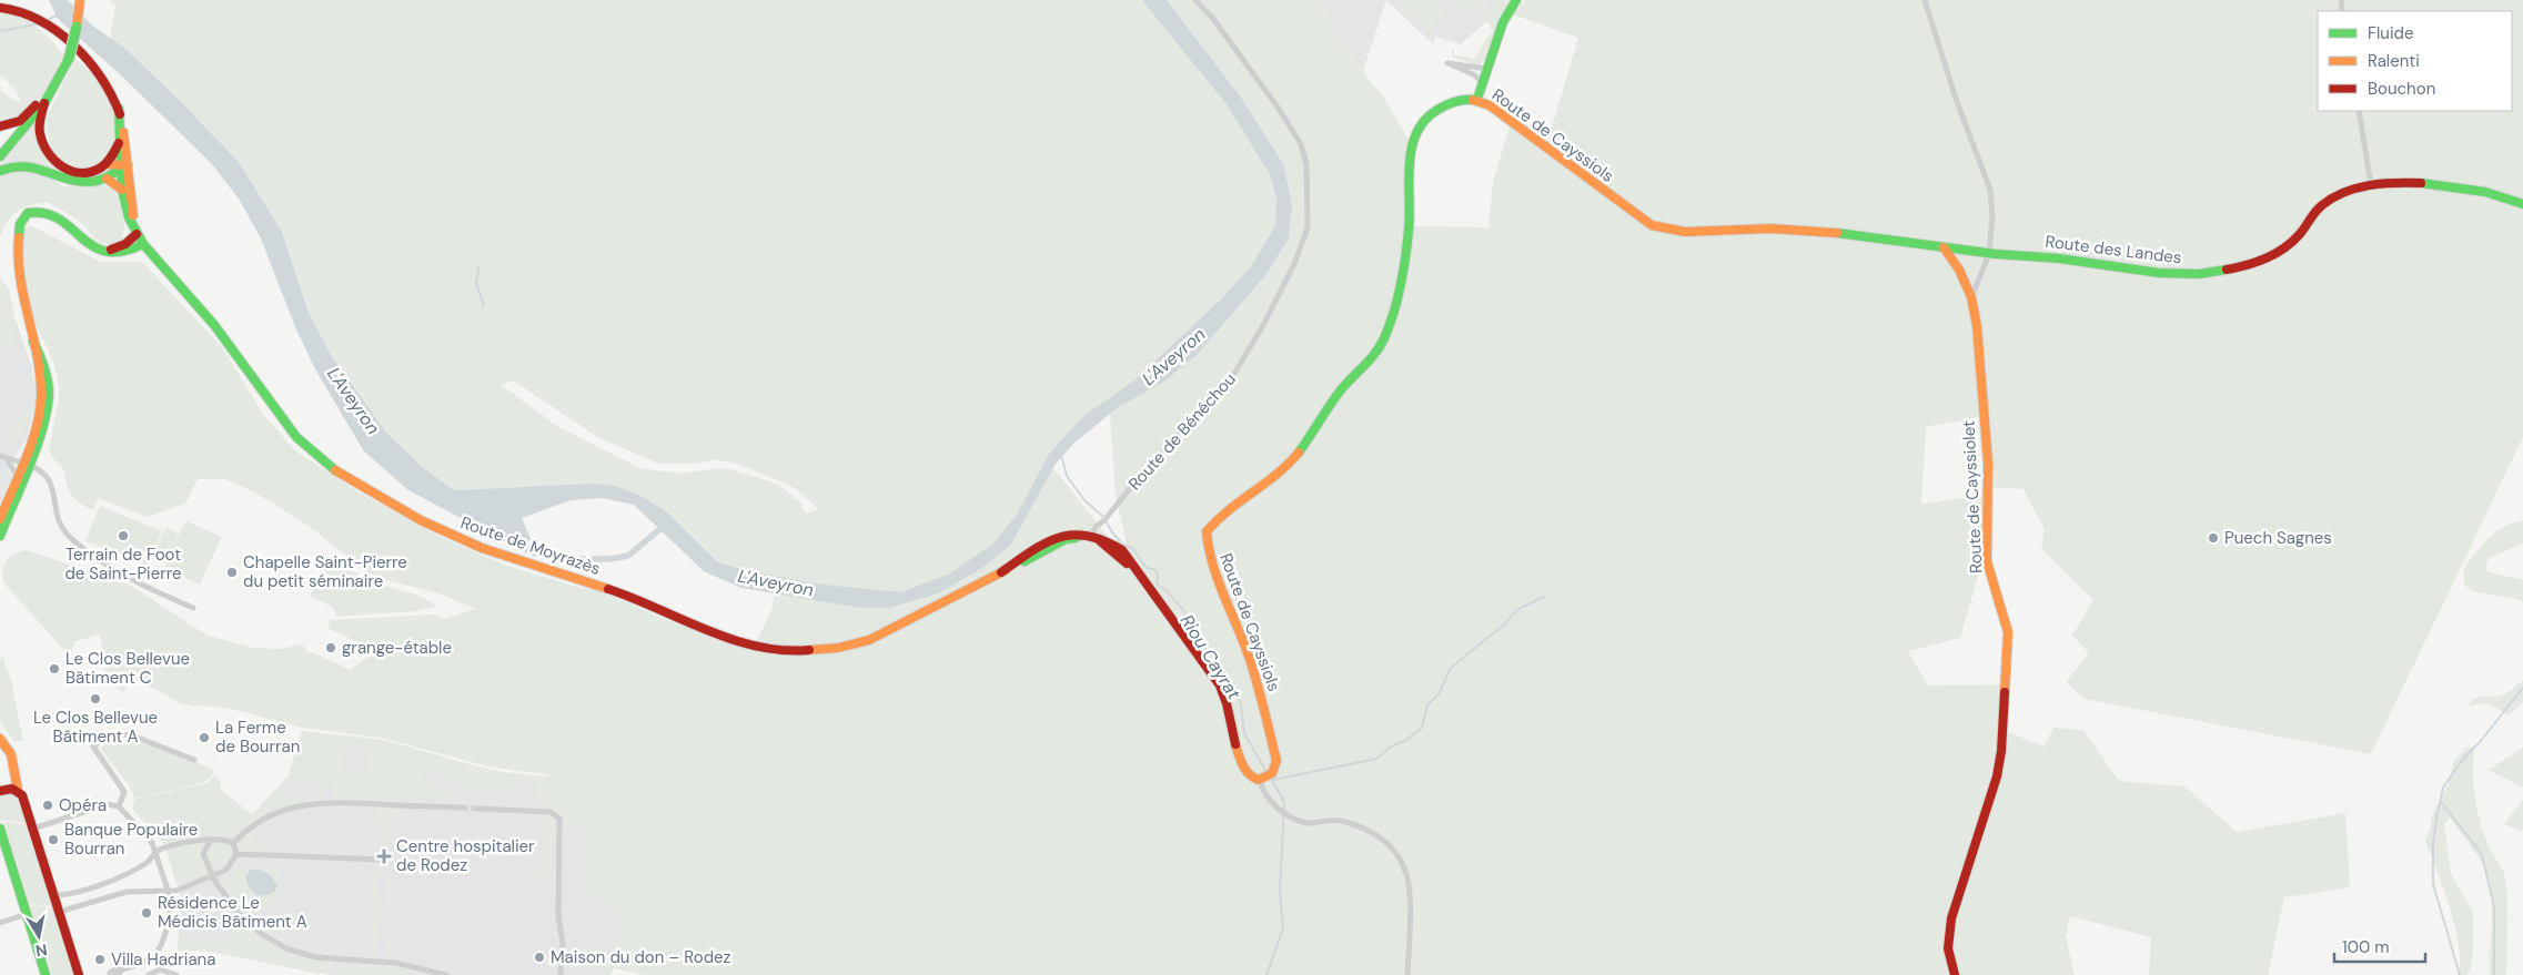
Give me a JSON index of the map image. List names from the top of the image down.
{
  "streets": {
    "main road": [
      "Route de Cayssiols",
      "Route des Landes",
      "Route de Cayssiolet",
      "Route de Moyrazès"
    ],
    "street": ["Route de Bénéchou"]
  },
  "crossings": [
    ["Route de Cayssiols", "Route des Landes"],
    ["Route de Cayssiols", "Route de Cayssiolet"],
    ["Route de Bénéchou", "Route de Moyrazès"]
  ],
  "water": ["L'Aveyron", "Riou Cayrat"],
  "places": {
    "other": [
      "Terrain de Foot de Saint-Pierre",
      "Puech Sagnes",
      "Chapelle Saint-Pierre du petit séminaire",
      "grange-étable",
      "Le Clos Bellevue Bâtiment C",
      "Le Clos Bellevue Bâtiment A",
      "La Ferme de Bourran",
      "Opéra",
      "Banque Populaire Bourran",
      "Résidence Le Médicis Bâtiment A",
      "Maison du don – Rodez",
      "Villa Hadriana"
    ],
    "health": ["Centre hospitalier de Rodez"]
  },
  "legend": ["Fluide", "Ralenti", "Bouchon"],
  "scale_bar": "100 m",
  "north": "bottom"
}
